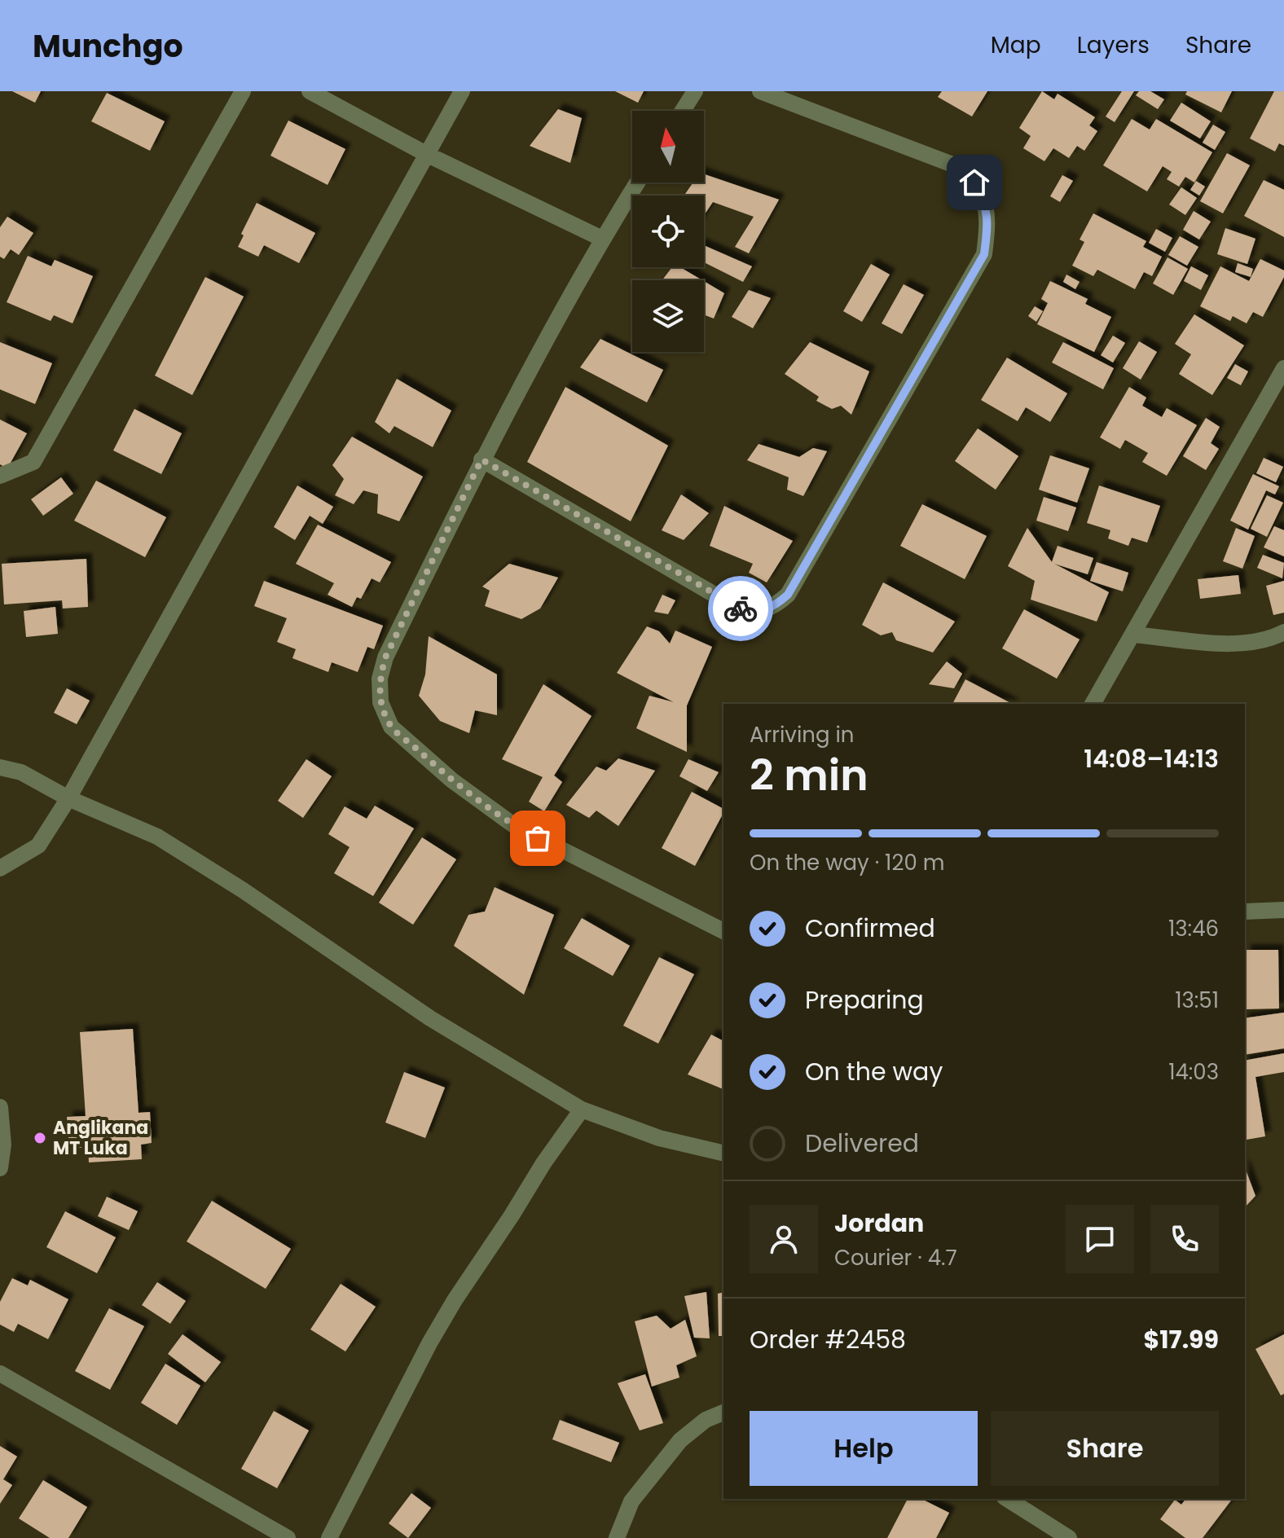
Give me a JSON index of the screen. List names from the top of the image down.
{
  "places": ["Anglikana MT Luka"],
  "north": "top",
  "page": {
    "header": "Munchgo",
    "nav": ["Map", "Layers", "Share"],
    "heading": ["2 min", "Arriving in", "14:08–14:13"],
    "panel": [
      "Jordan",
      "Courier · 4.7",
      "Order #2458",
      "$17.99"
    ],
    "bar": "On the way · 120 m",
    "list": [
      ["Confirmed", "13:46"],
      ["Preparing", "13:51"],
      ["On the way", "14:03"],
      "Delivered"
    ],
    "buttons": ["Help", "Share"]
  }
}
